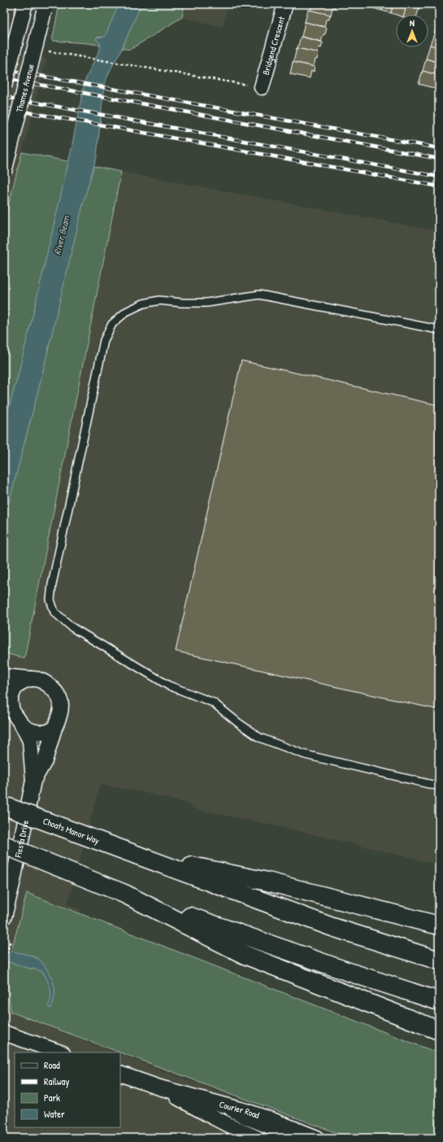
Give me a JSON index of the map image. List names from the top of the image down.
{
  "streets": {
    "highway": ["Choats Manor Way"],
    "street": [
      "Bridgend Crescent",
      "Thames Avenue",
      "Fiesta Drive",
      "Courier Road"
    ]
  },
  "water": ["River Beam"],
  "legend": [
    "Road",
    "Railway",
    "Park",
    "Water"
  ],
  "north": "top"
}
